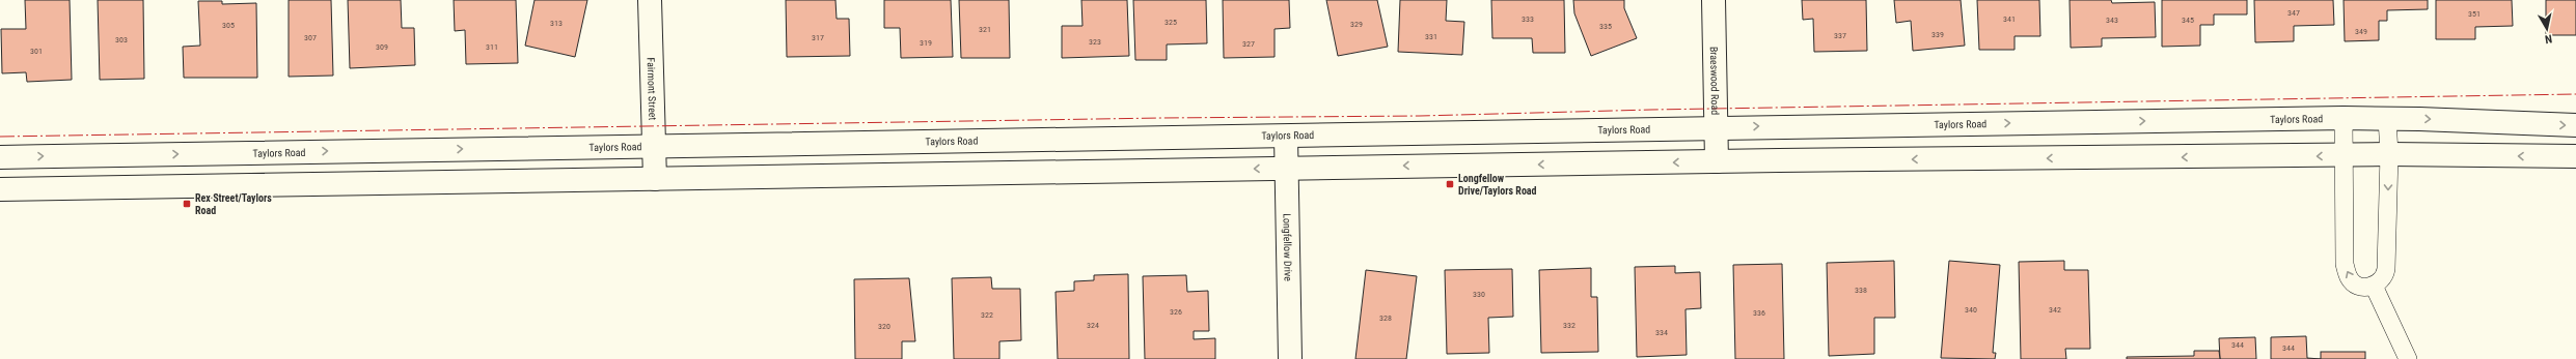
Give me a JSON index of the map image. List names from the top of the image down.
{
  "streets": {
    "main road": [
      "Braeswood Road",
      "Fairmont Street",
      "Taylors Road",
      "Longfellow Drive"
    ]
  },
  "crossings": [
    ["Braeswood Road", "Taylors Road"],
    ["Fairmont Street", "Taylors Road"],
    ["Taylors Road", "Longfellow Drive"]
  ],
  "places": {
    "transit": ["Longfellow Drive/Taylors Road", "Rex Street/Taylors Road"]
  },
  "house_numbers": [
    "347",
    "351",
    "333",
    "341",
    "343",
    "345",
    "325",
    "313",
    "329",
    "305",
    "335",
    "321",
    "349",
    "339",
    "337",
    "331",
    "307",
    "317",
    "303",
    "323",
    "319",
    "327",
    "309",
    "311",
    "301",
    "338",
    "330",
    "340",
    "342",
    "326",
    "336",
    "322",
    "328",
    "324",
    "332",
    "320",
    "334",
    "344",
    "344"
  ],
  "north": "bottom"
}
